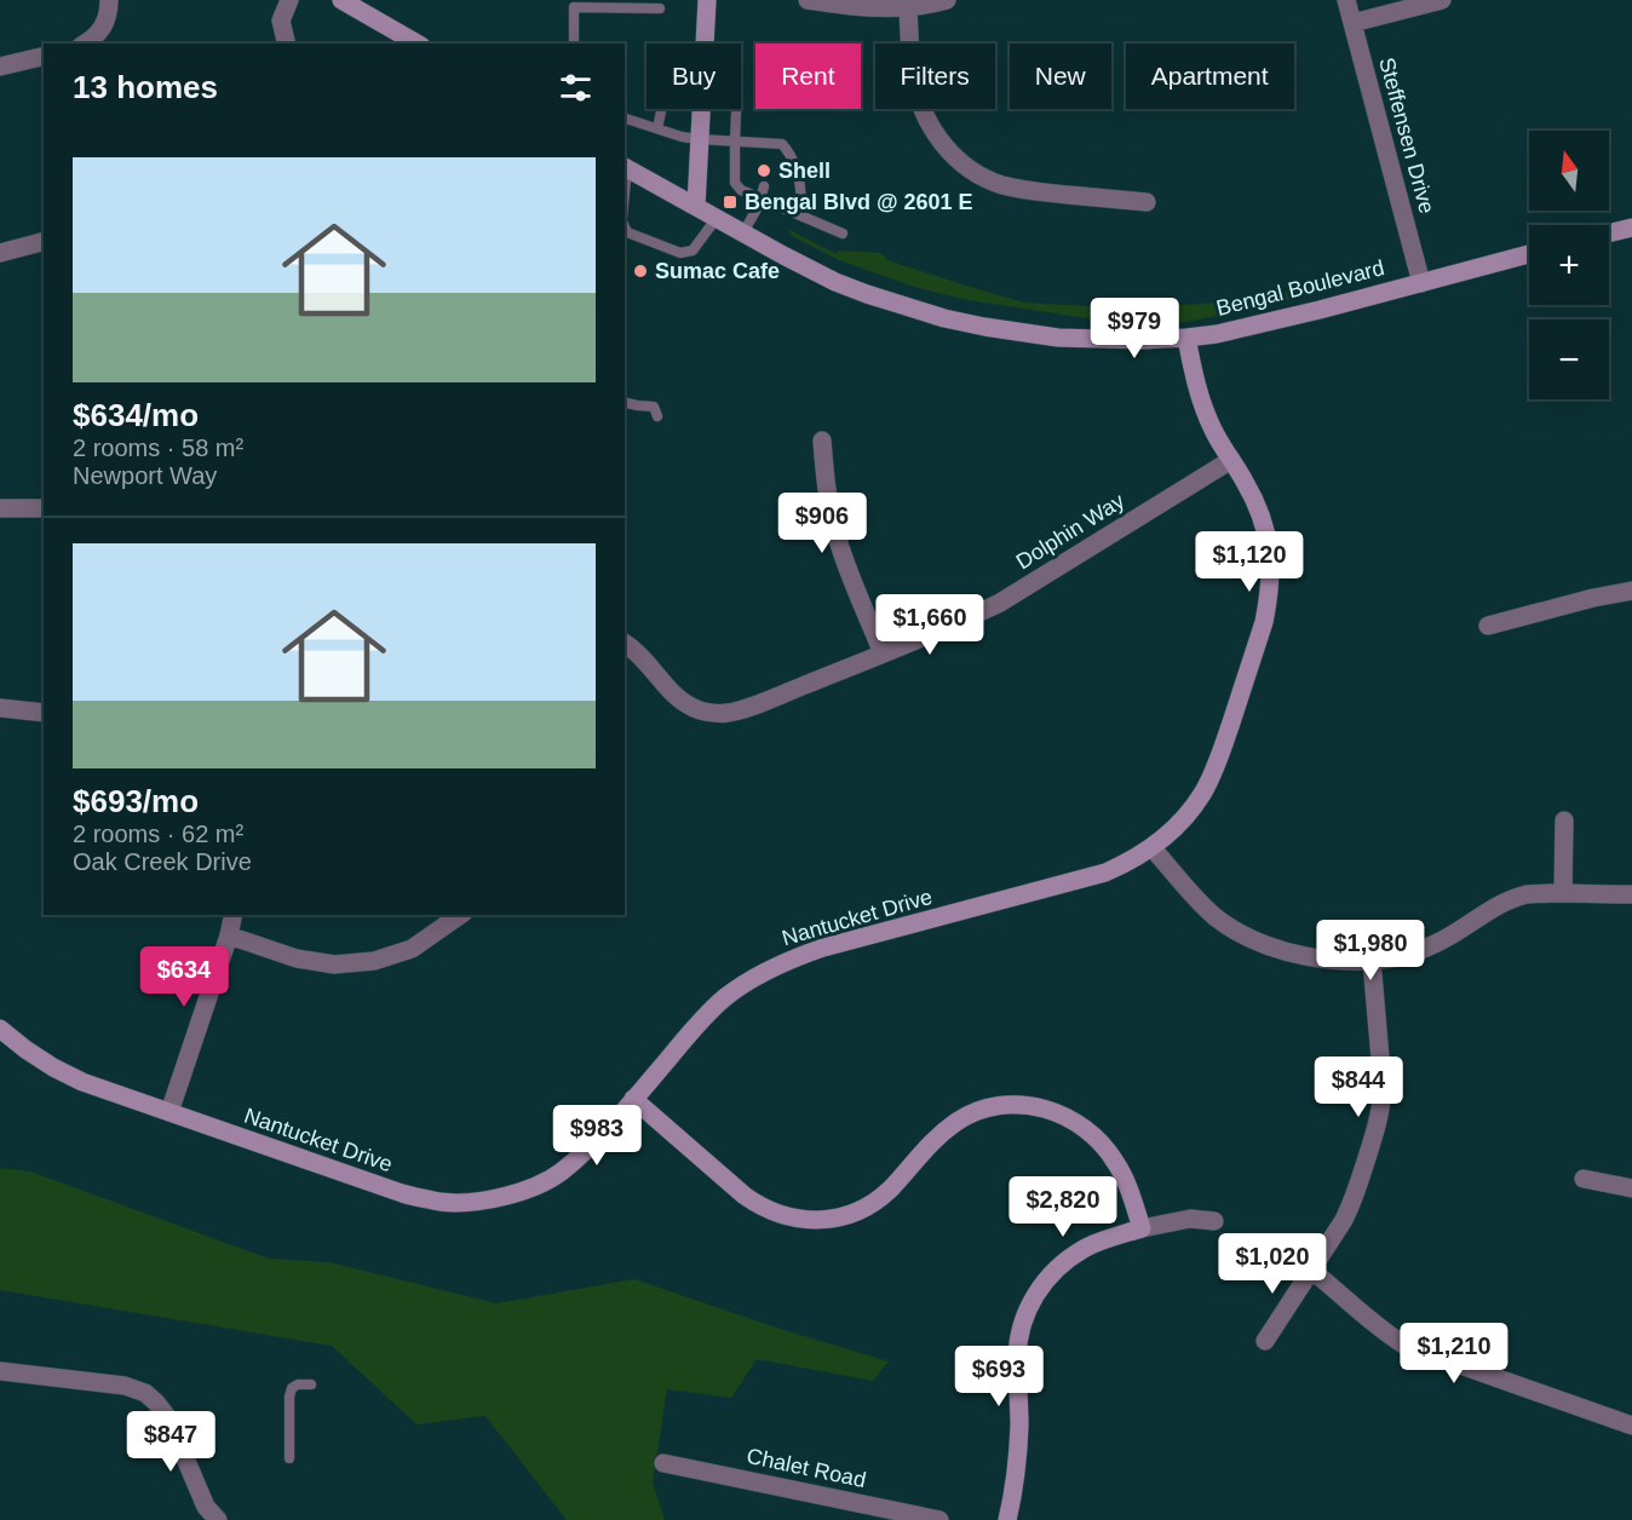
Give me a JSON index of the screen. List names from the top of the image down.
{
  "streets": {
    "street": [
      "Steffensen Drive",
      "Bengal Boulevard",
      "Dolphin Way",
      "Nantucket Drive",
      "Chalet Road"
    ]
  },
  "crossings": [
    ["Steffensen Drive", "Bengal Boulevard"],
    ["Bengal Boulevard", "Nantucket Drive"],
    ["Dolphin Way", "Nantucket Drive"]
  ],
  "places": {
    "other": ["Shell", "Sumac Cafe"],
    "transit": ["Bengal Blvd @ 2601 E"]
  },
  "north": "top",
  "page": {
    "chip": [
      "Buy",
      "Rent",
      "Filters",
      "New",
      "Apartment"
    ],
    "heading": "13 homes",
    "map_buttons": ["+", "−"],
    "list": [
      {
        "name": "$634/mo",
        "note": "2 rooms · 58 m² · Newport Way"
      },
      {
        "name": "$693/mo",
        "note": "2 rooms · 62 m² · Oak Creek Drive"
      }
    ],
    "price": [
      "$979",
      "$906",
      "$1,120",
      "$1,660",
      "$1,980",
      "$634",
      "$844",
      "$983",
      "$2,820",
      "$1,020",
      "$1,210",
      "$693",
      "$847"
    ]
  }
}
